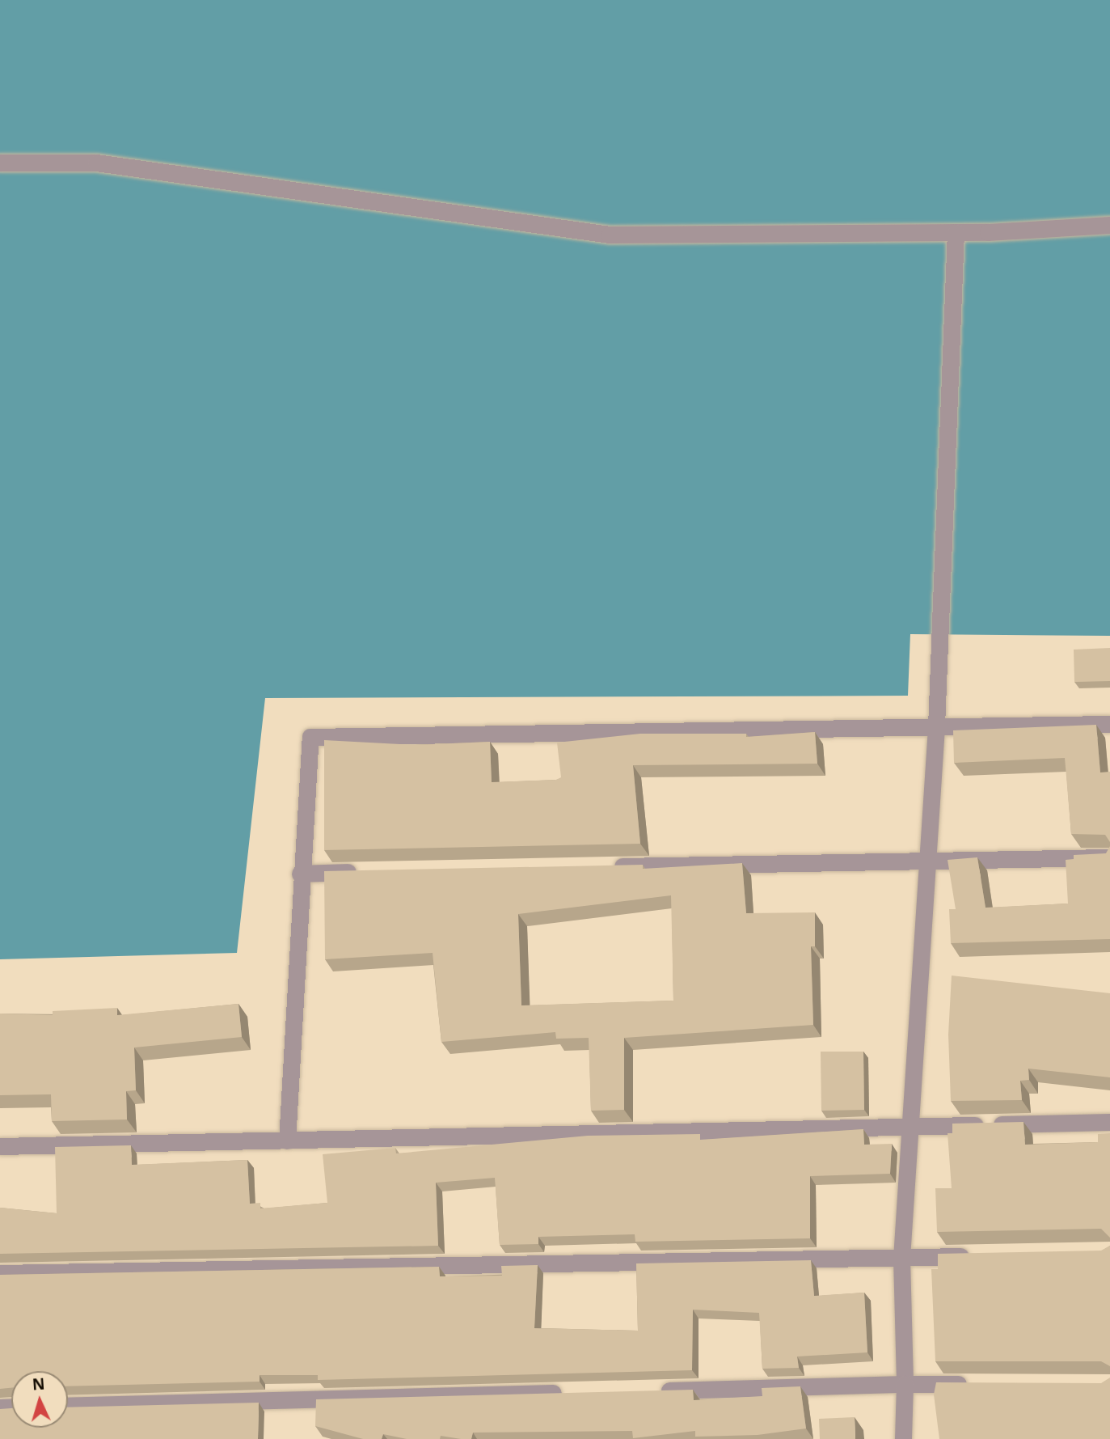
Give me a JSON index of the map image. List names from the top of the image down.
{
  "north": "top"
}
